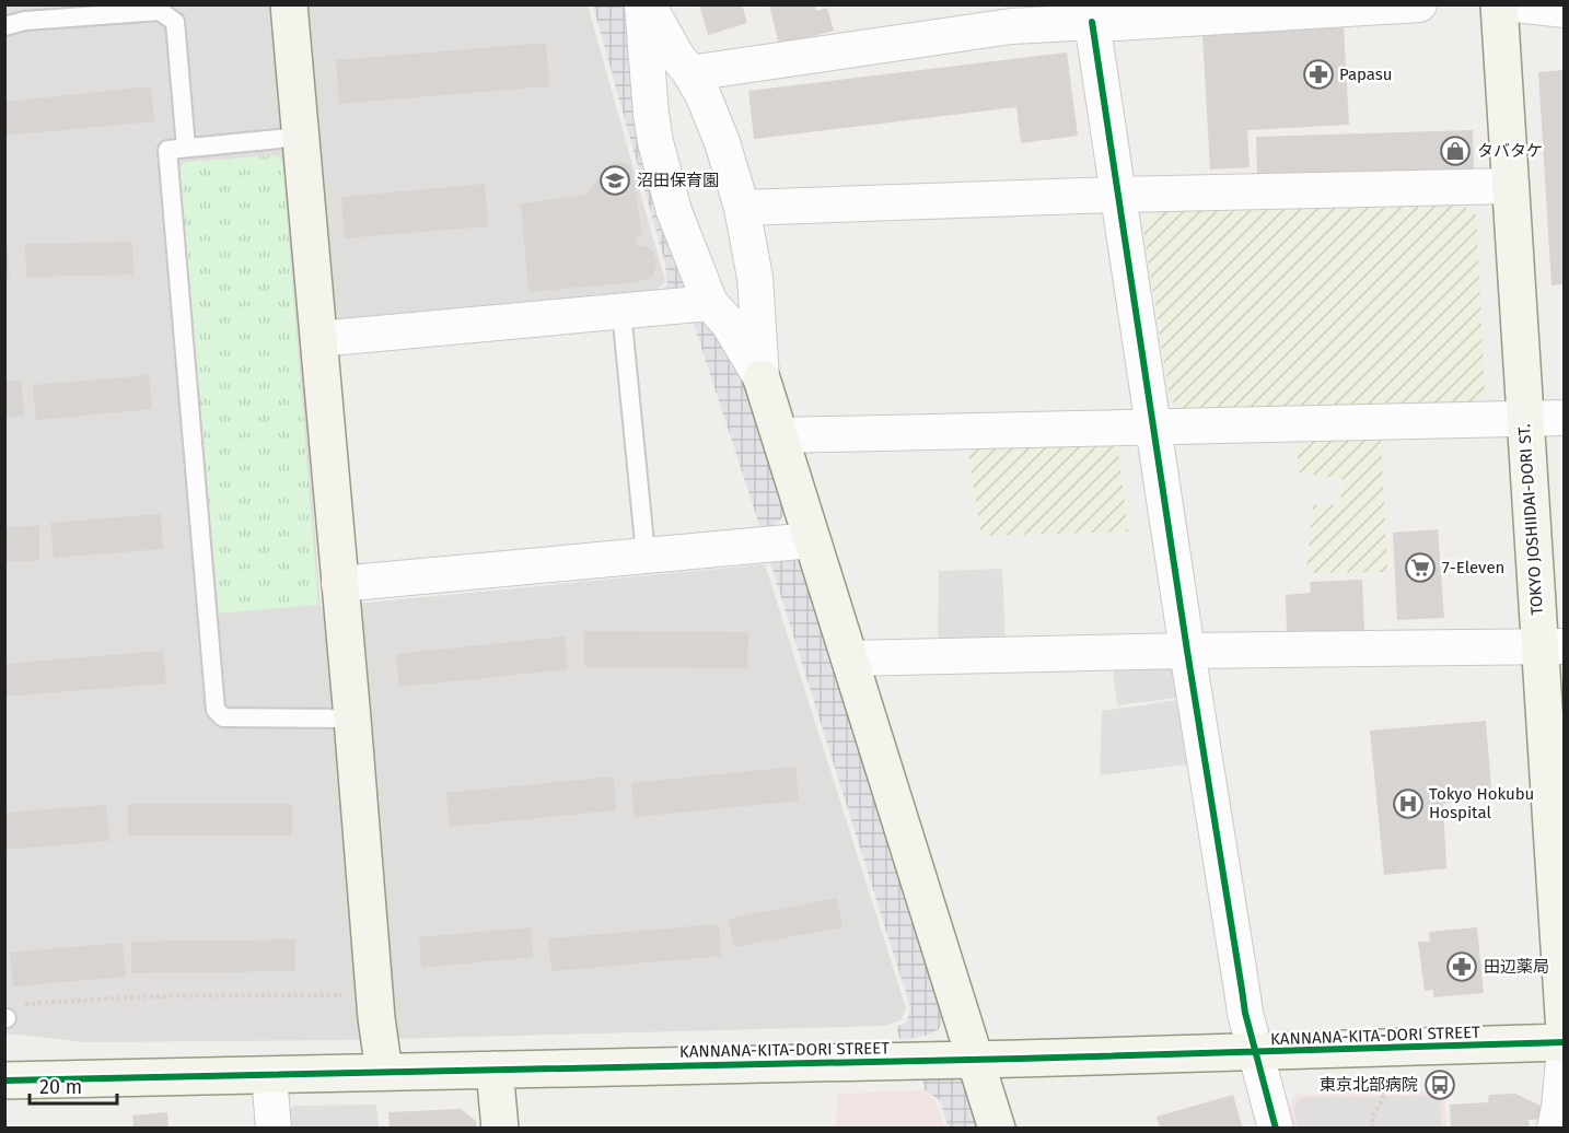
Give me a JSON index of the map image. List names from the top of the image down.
{
  "streets": {
    "street": ["TOKYO JOSHIIDAI-DORI ST.", "KANNANA-KITA-DORI STREET"]
  },
  "places": {
    "pharmacy": ["Papasu", "田辺薬局"],
    "shop": ["タバタケ"],
    "school or university": ["沼田保育園"],
    "supermarket": ["7-Eleven"],
    "hospital": ["Tokyo Hokubu Hospital"],
    "bus stop": ["東京北部病院"]
  },
  "scale_bar": "20 m"
}
